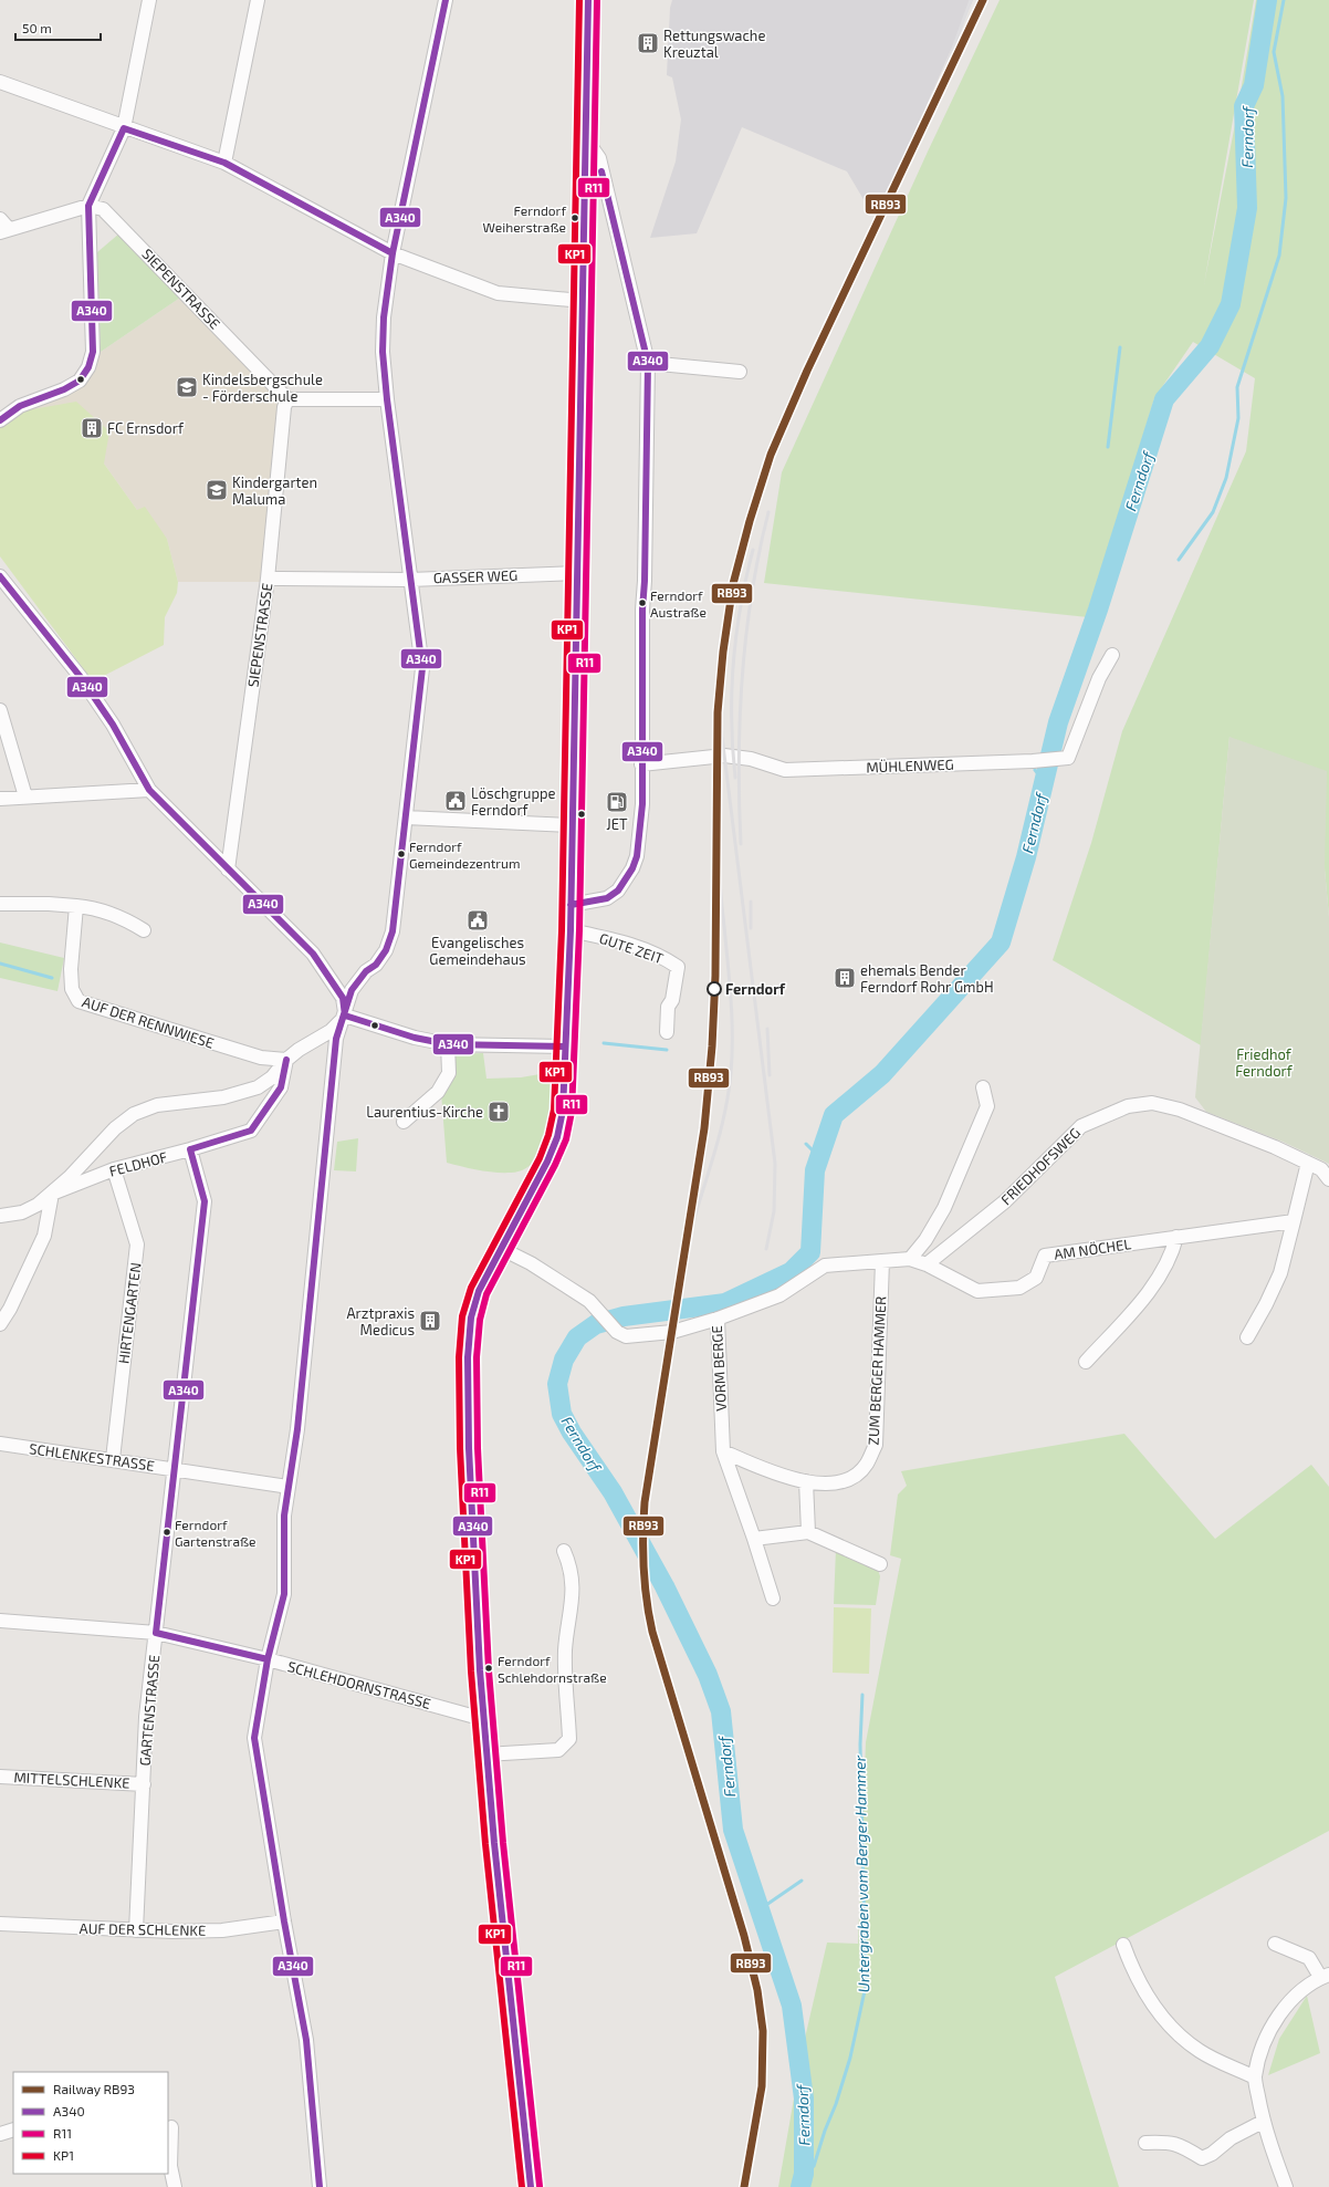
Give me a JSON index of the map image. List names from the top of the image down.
{
  "streets": {
    "street": [
      "SIEPENSTRASSE",
      "GASSER WEG",
      "MÜHLENWEG",
      "GUTE ZEIT",
      "AUF DER RENNWIESE",
      "FELDHOF",
      "FRIEDHOFSWEG",
      "AM NÖCHEL",
      "HIRTENGARTEN",
      "VORM BERGE",
      "ZUM BERGER HAMMER",
      "SCHLENKESTRASSE",
      "SCHLEHDORNSTRASSE",
      "GARTENSTRASSE",
      "MITTELSCHLENKE",
      "AUF DER SCHLENKE"
    ]
  },
  "crossings": [
    ["SIEPENSTRASSE", "GASSER WEG"],
    ["AUF DER RENNWIESE", "FELDHOF"],
    ["FELDHOF", "HIRTENGARTEN"],
    ["FELDHOF", "GARTENSTRASSE"],
    ["FRIEDHOFSWEG", "AM NÖCHEL"],
    ["HIRTENGARTEN", "SCHLENKESTRASSE"],
    ["SCHLENKESTRASSE", "GARTENSTRASSE"],
    ["SCHLEHDORNSTRASSE", "GARTENSTRASSE"],
    ["GARTENSTRASSE", "MITTELSCHLENKE"],
    ["GARTENSTRASSE", "AUF DER SCHLENKE"]
  ],
  "water": ["Ferndorf", "Untergraben vom Berger Hammer"],
  "parks": ["Friedhof Ferndorf"],
  "places": {
    "building": [
      "Rettungswache Kreuztal",
      "FC Ernsdorf",
      "ehemals Bender Ferndorf Rohr GmbH",
      "Arztpraxis Medicus"
    ],
    "other": [
      "Ferndorf Weiherstraße",
      "Ferndorf Austraße",
      "Ferndorf Gemeindezentrum",
      "Ferndorf",
      "Ferndorf Gartenstraße",
      "Ferndorf Schlehdornstraße"
    ],
    "school or university": ["Kindelsbergschule - Förderschule", "Kindergarten Maluma"],
    "public building": ["Löschgruppe Ferndorf", "Evangelisches Gemeindehaus"],
    "fuel station": ["JET"],
    "church": ["Laurentius-Kirche"]
  },
  "lines": [
    "rail line RB93",
    "transit line A340",
    "transit line R11",
    "transit line KP1"
  ],
  "legend": [
    "Railway RB93",
    "A340",
    "R11",
    "KP1"
  ],
  "scale_bar": "50 m"
}
